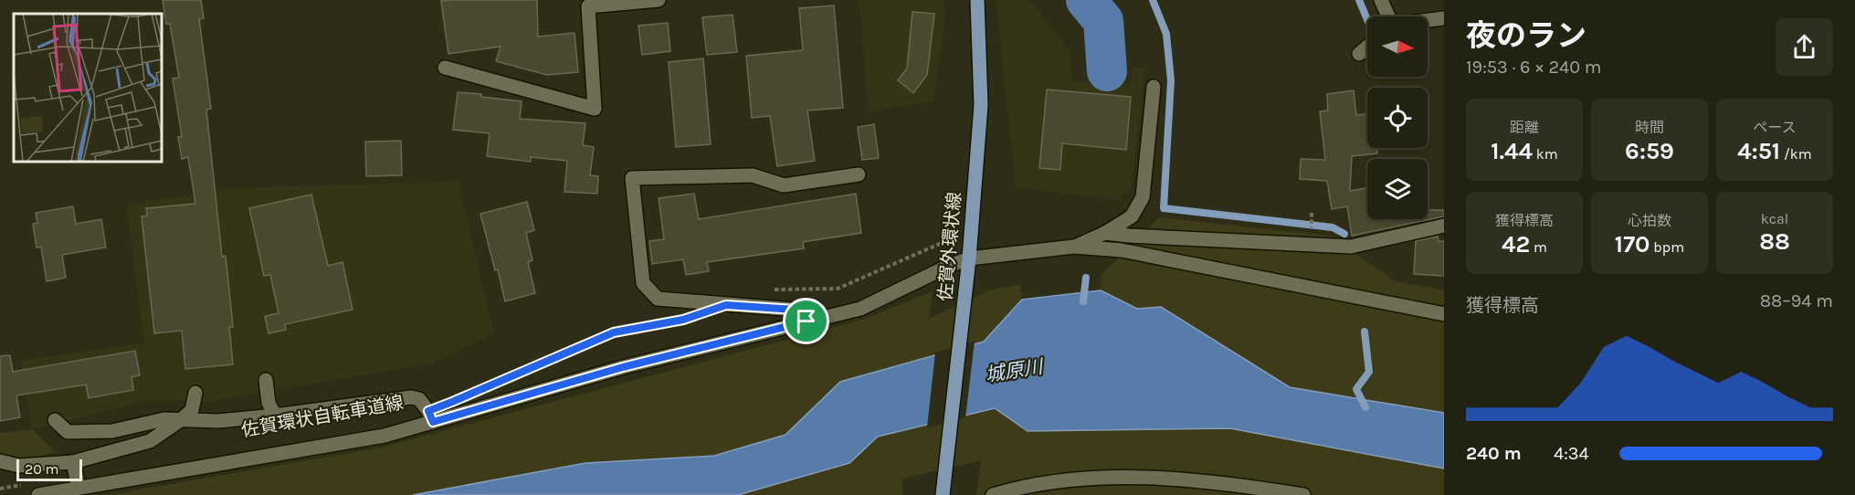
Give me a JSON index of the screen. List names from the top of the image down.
{
  "streets": {
    "main road": ["佐賀外環状線"]
  },
  "water": ["城原川"],
  "scale_bar": "20 m",
  "north": "right",
  "page": {
    "heading": ["夜のラン", "19:53 · 6 × 240 m"],
    "stats": [
      ["距離", "1.44 km"],
      ["時間", "6:59"],
      ["ペース", "4:51 /km"],
      ["獲得標高", "42 m"],
      ["心拍数", "170 bpm"],
      ["kcal", "88"]
    ],
    "chart": ["獲得標高", "88–94 m"],
    "list": [
      {
        "name": "240 m",
        "note": "4:34"
      }
    ],
    "scale": "20 m"
  }
}
